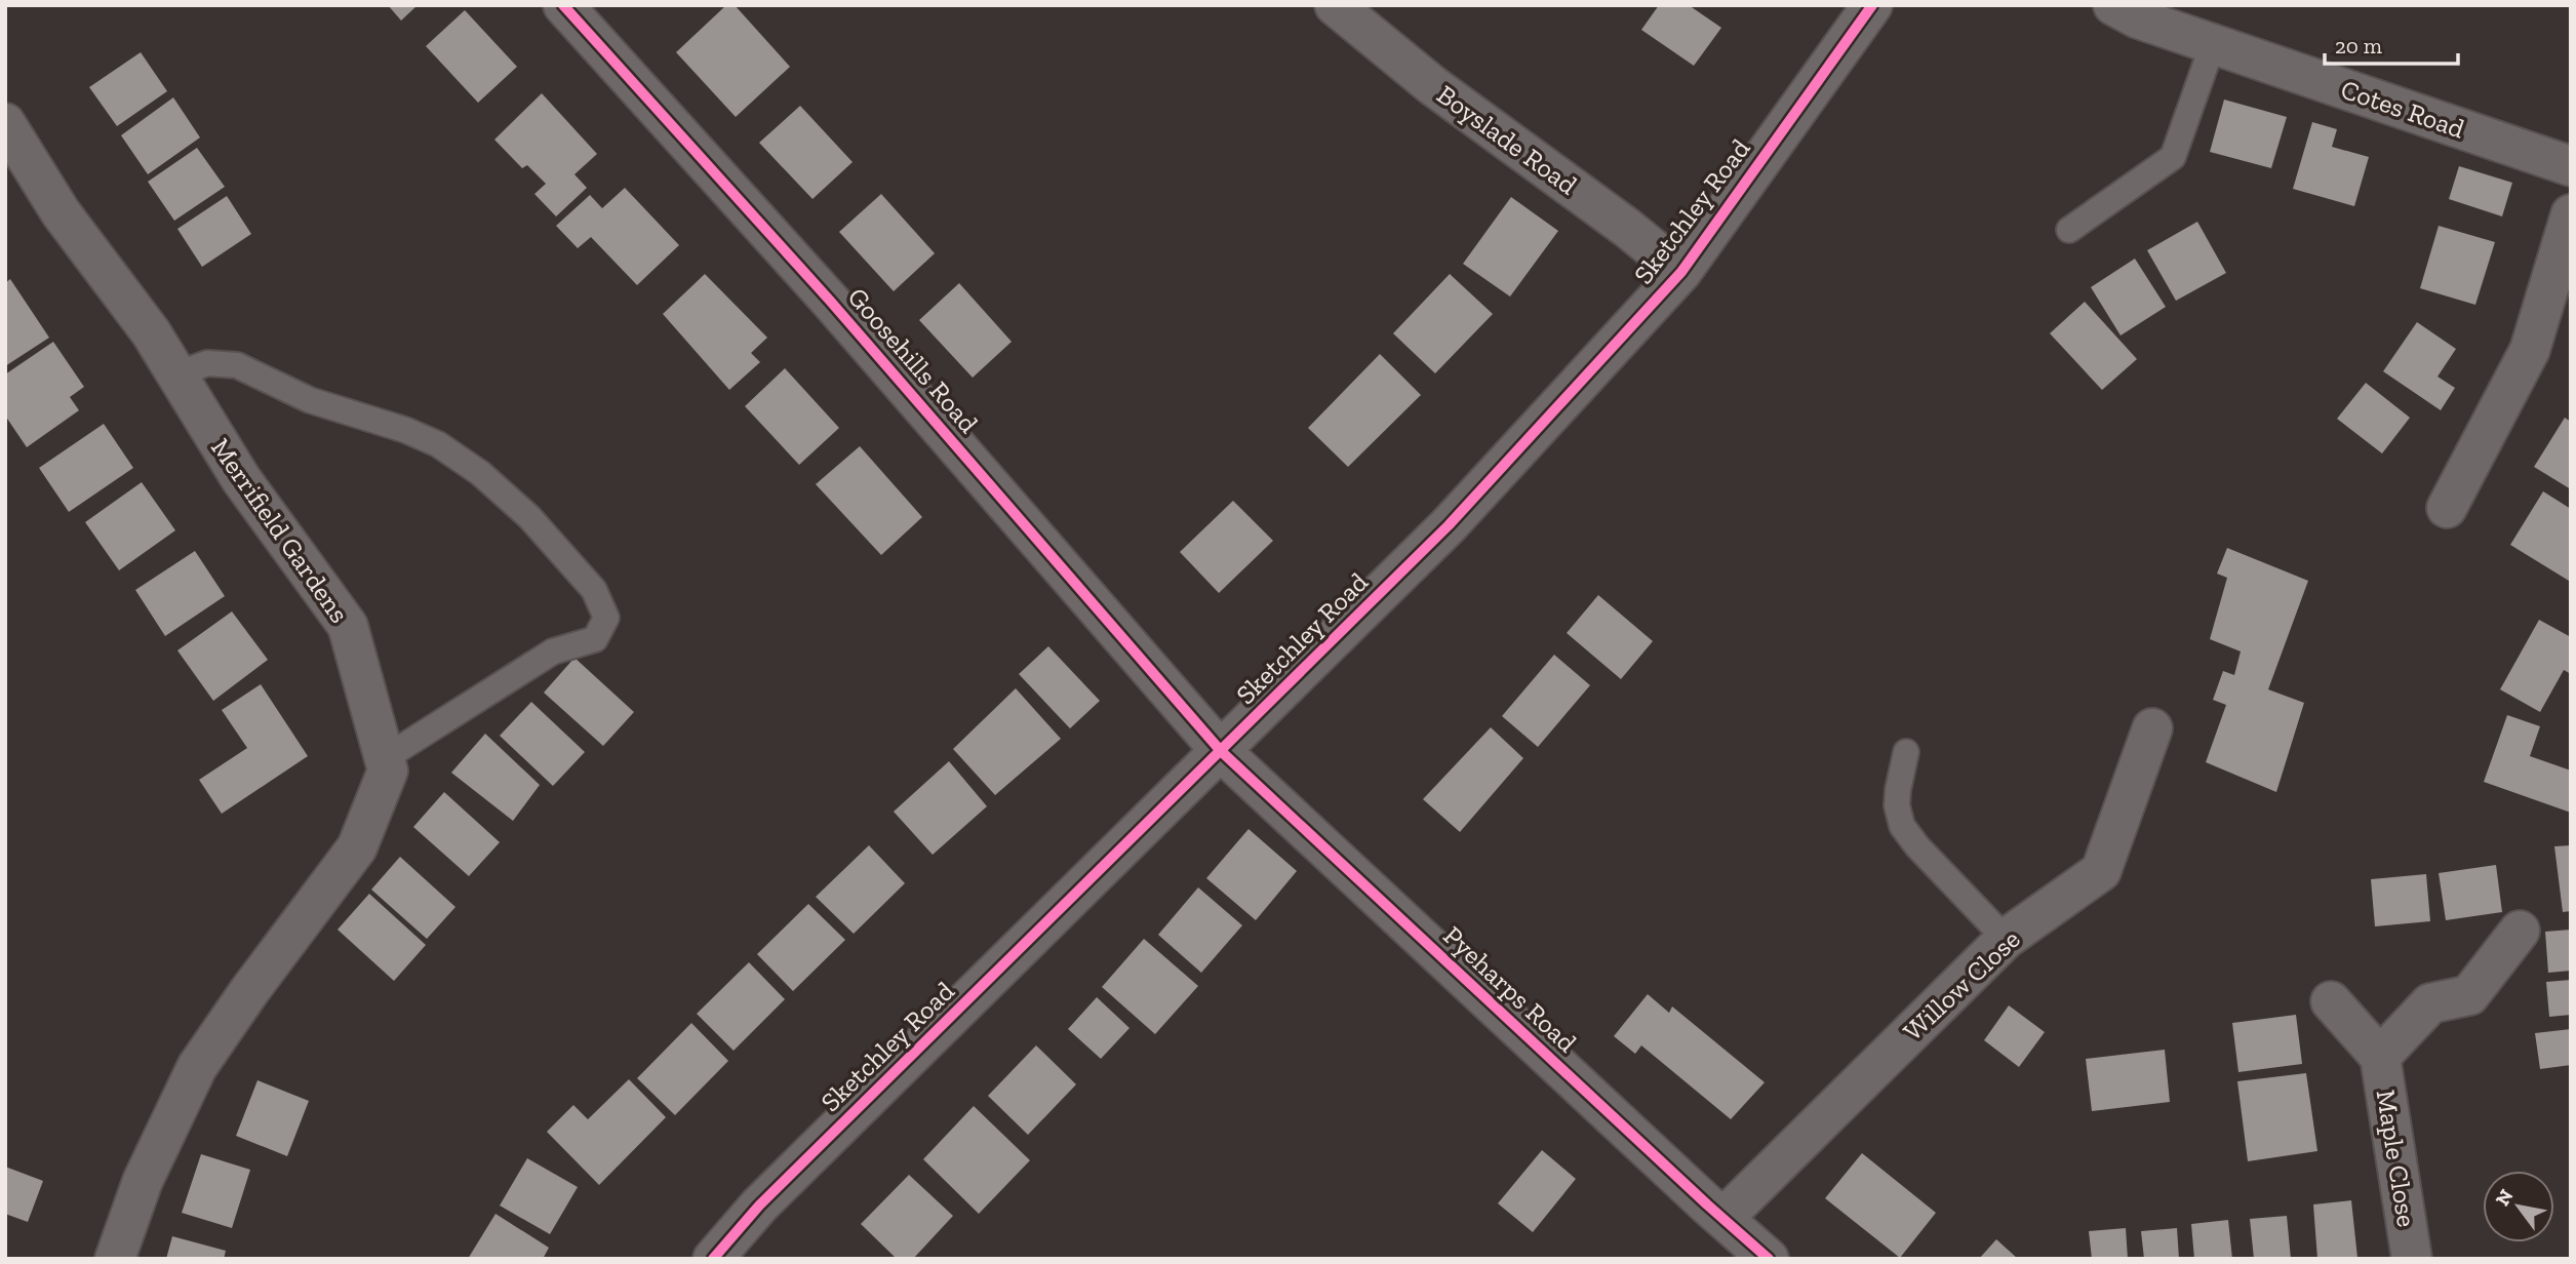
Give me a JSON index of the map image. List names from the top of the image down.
{
  "streets": {
    "street": [
      "Cotes Road",
      "Boyslade Road",
      "Sketchley Road",
      "Goosehills Road",
      "Merrifield Gardens",
      "Willow Close",
      "Pyeharps Road",
      "Maple Close"
    ]
  },
  "crossings": [
    ["Boyslade Road", "Sketchley Road"],
    ["Sketchley Road", "Goosehills Road"],
    ["Sketchley Road", "Pyeharps Road"],
    ["Goosehills Road", "Pyeharps Road"],
    ["Willow Close", "Pyeharps Road"]
  ],
  "scale_bar": "20 m",
  "north": "top left"
}
